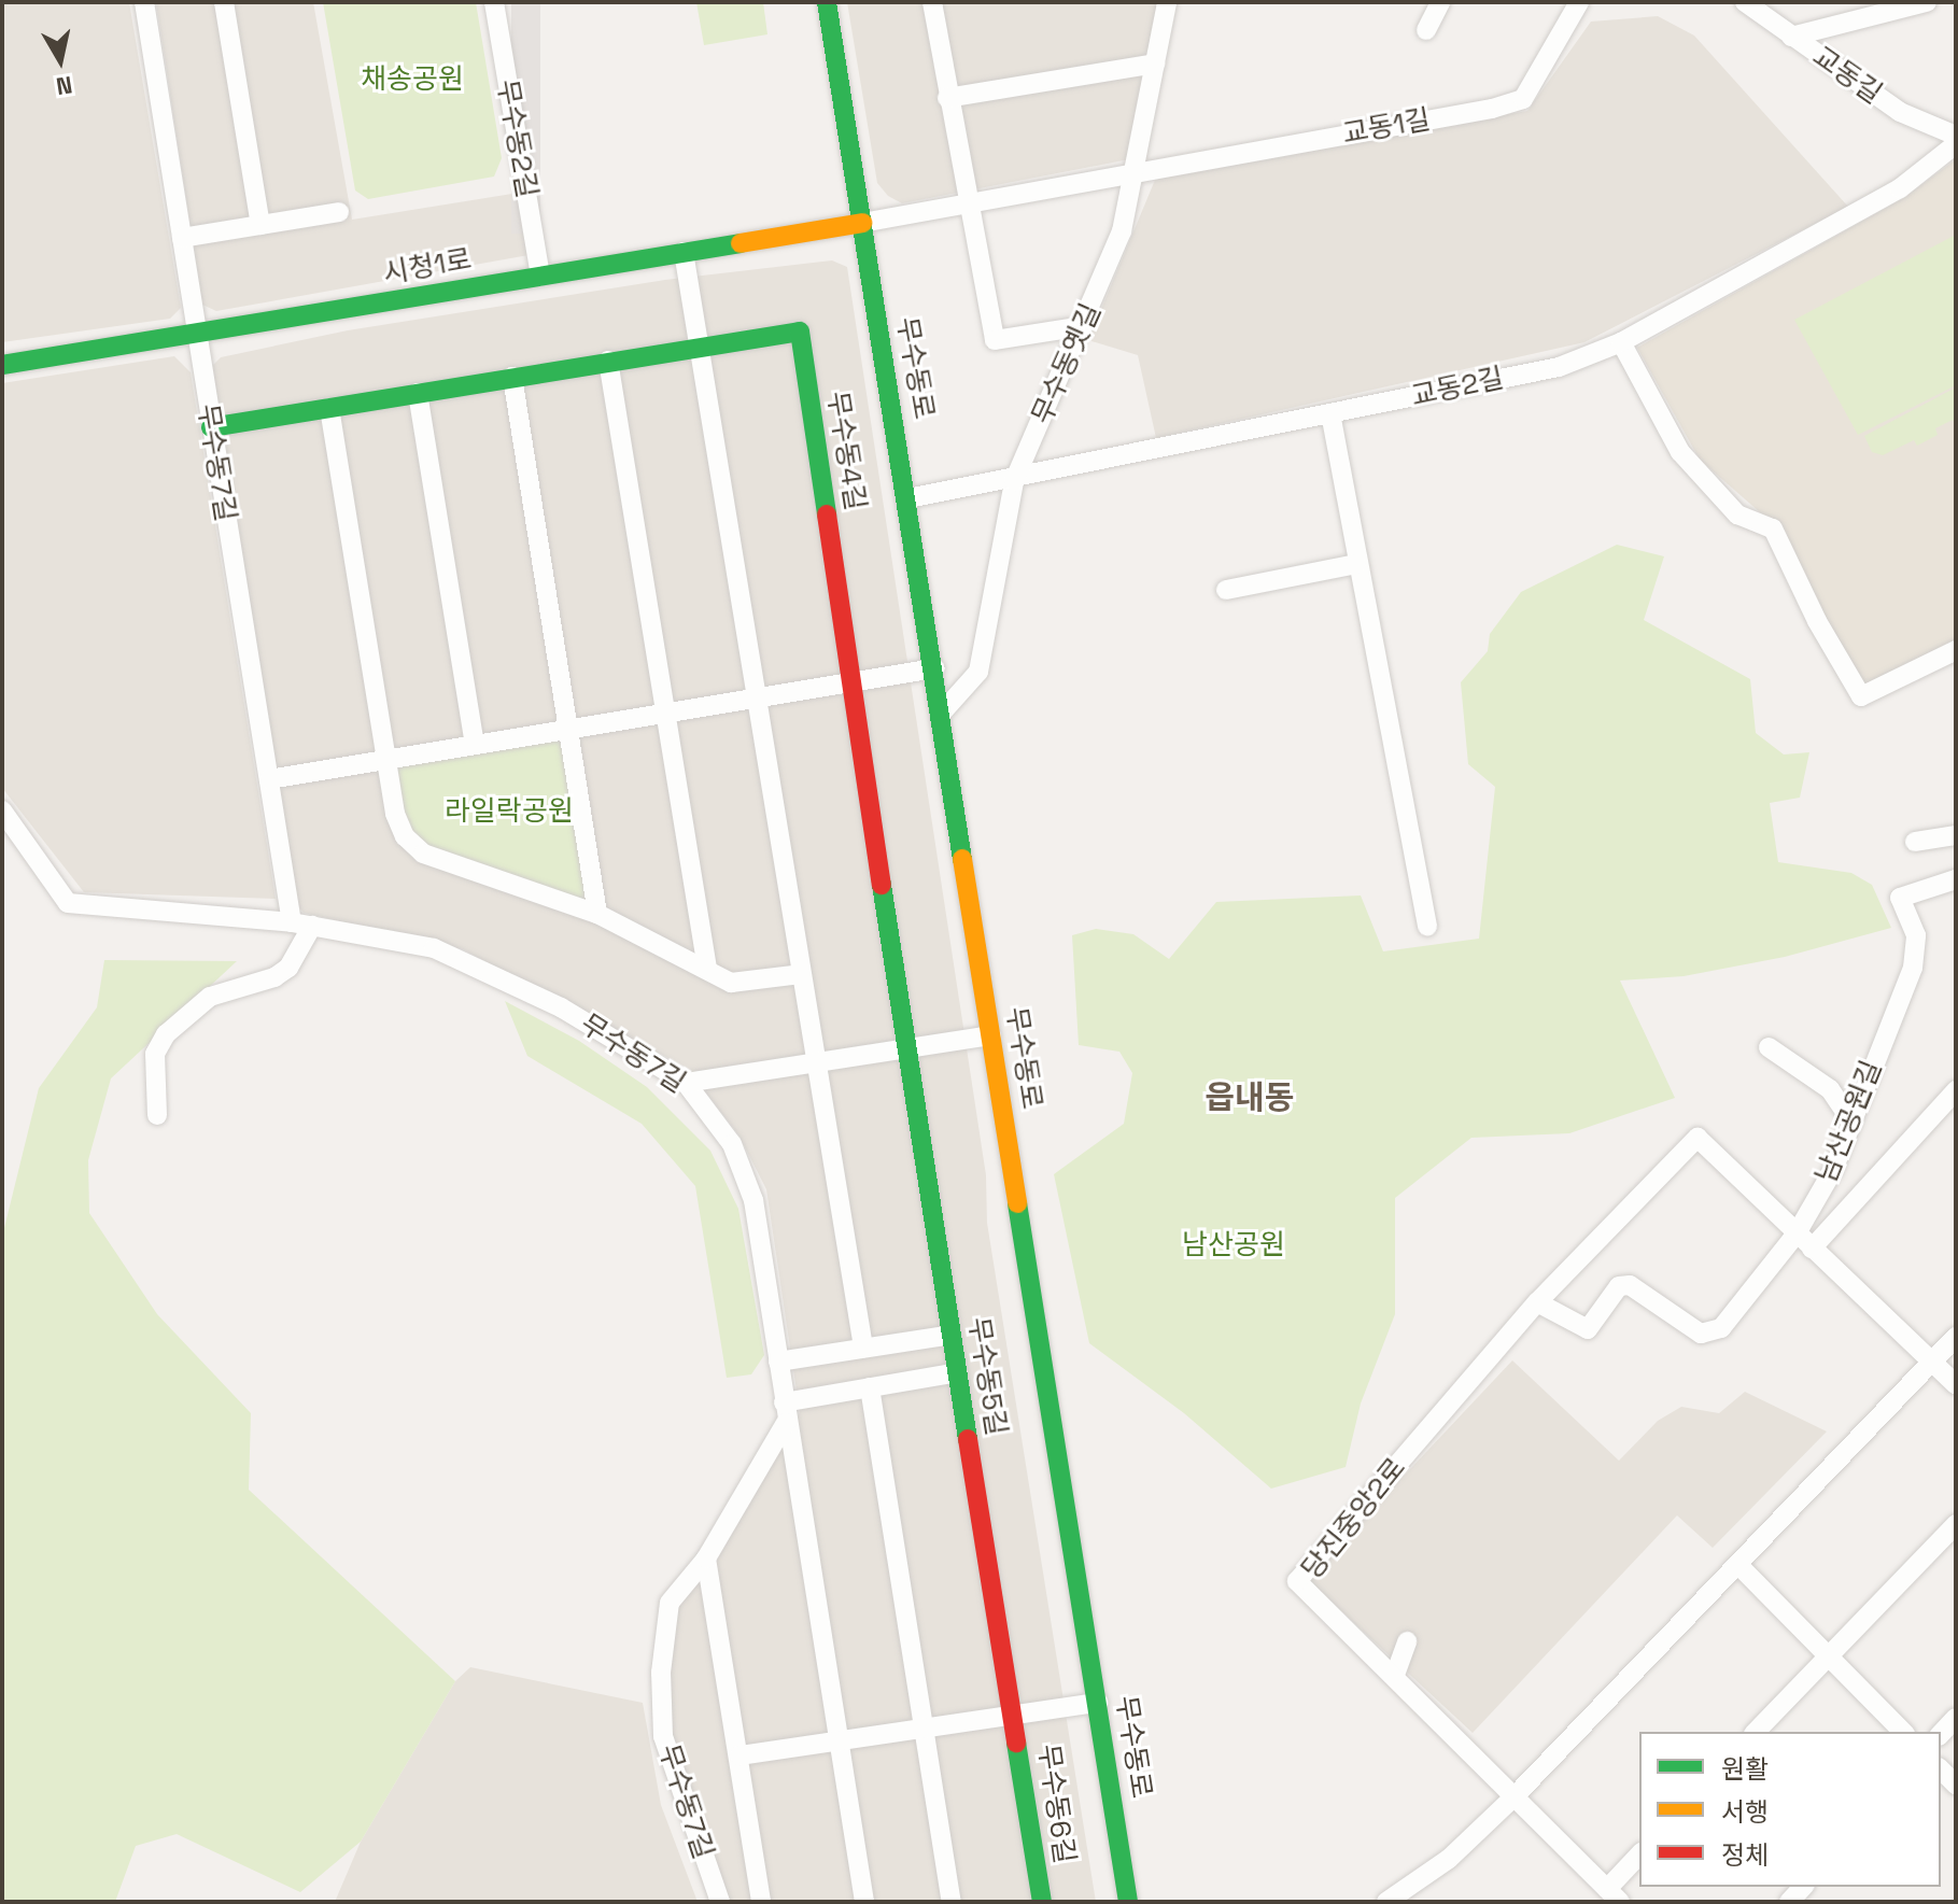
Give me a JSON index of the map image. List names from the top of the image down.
{
  "streets": {
    "street": [
      "교동길",
      "교동1길",
      "무수동2길",
      "시청1로",
      "무수동옛길",
      "무수동로",
      "교동2길",
      "무수동4길",
      "무수동7길",
      "남산공원길",
      "무수동5길",
      "당진중앙2로",
      "무수동6길"
    ]
  },
  "crossings": [
    ["교동1길", "무수동옛길"],
    ["무수동2길", "시청1로"],
    ["시청1로", "무수동로"],
    ["시청1로", "무수동7길"],
    ["무수동옛길", "무수동로"],
    ["무수동옛길", "교동2길"],
    ["무수동로", "교동2길"],
    ["무수동로", "무수동6길"],
    ["무수동4길", "무수동7길"],
    ["무수동4길", "무수동5길"],
    ["무수동7길", "무수동6길"],
    ["남산공원길", "당진중앙2로"],
    ["무수동5길", "무수동6길"]
  ],
  "districts": ["읍내동"],
  "parks": ["채송공원", "라일락공원", "남산공원"],
  "legend": ["원활", "서행", "정체"],
  "north": "bottom"
}
